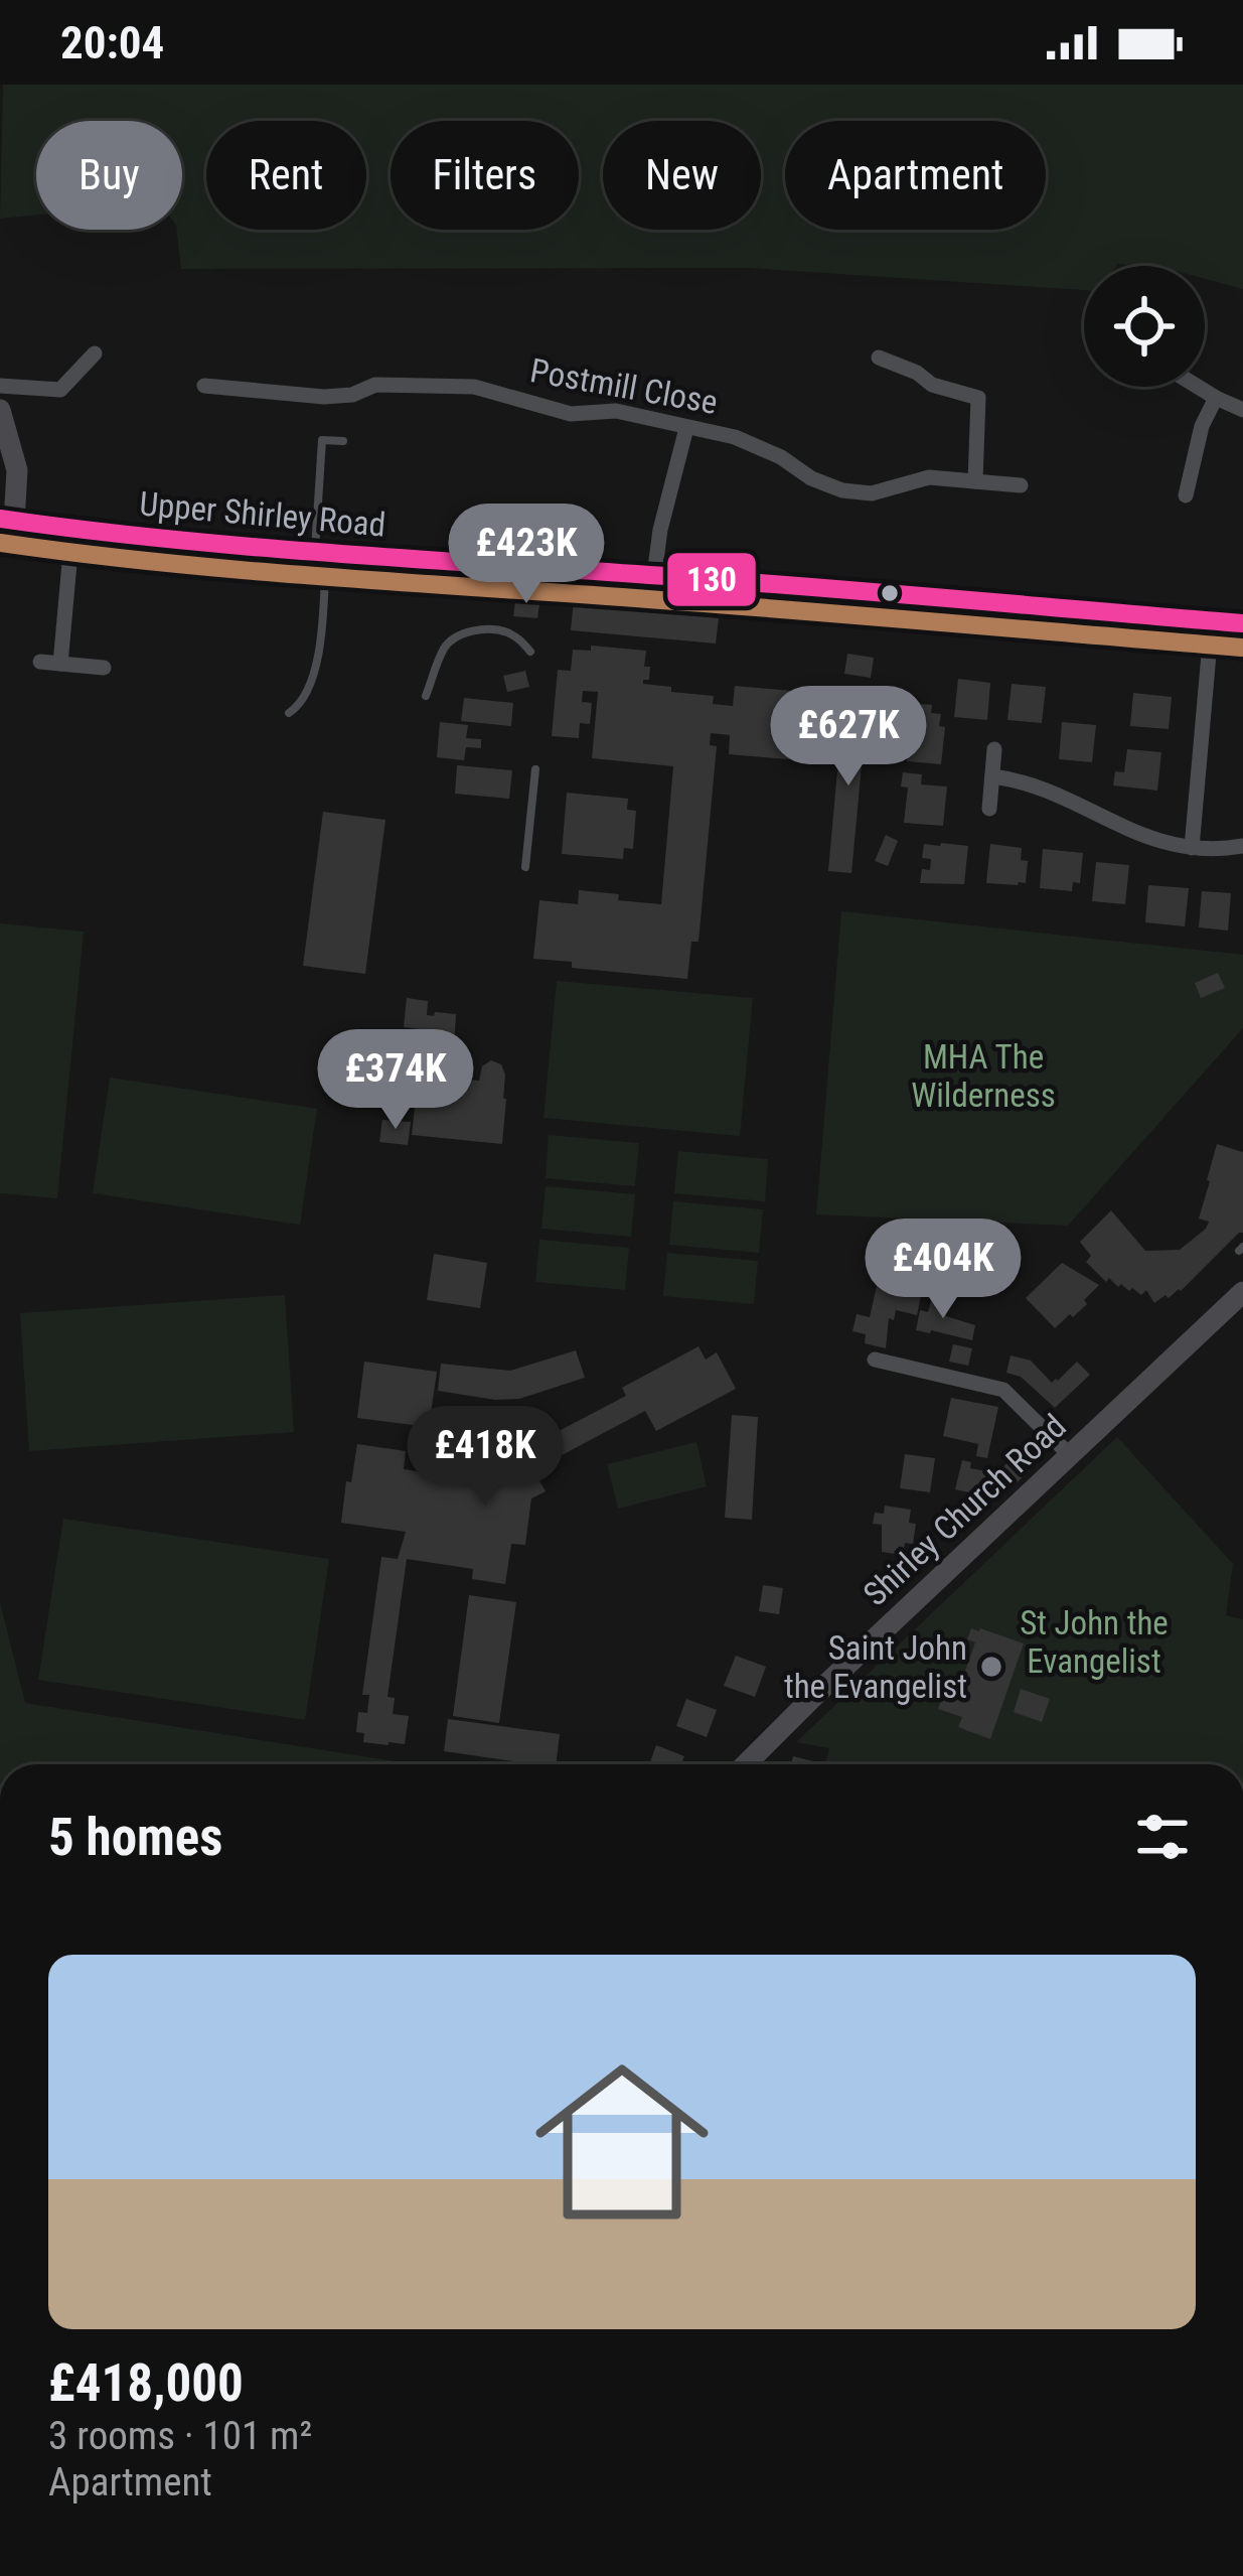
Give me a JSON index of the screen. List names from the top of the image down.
{
  "streets": {
    "street": ["Postmill Close", "Upper Shirley Road", "Shirley Church Road"]
  },
  "parks": ["MHA The Wilderness", "St John the Evangelist"],
  "places": ["Saint John the Evangelist"],
  "lines": ["transit line 130"],
  "page": {
    "status": "20:04",
    "chip": [
      "Buy",
      "Rent",
      "Filters",
      "New",
      "Apartment"
    ],
    "price": [
      "£423K",
      "£627K",
      "£374K",
      "£404K",
      "£418K"
    ],
    "heading": "5 homes",
    "list": [
      {
        "name": "£418,000",
        "note": "3 rooms · 101 m² · Apartment"
      }
    ]
  }
}
